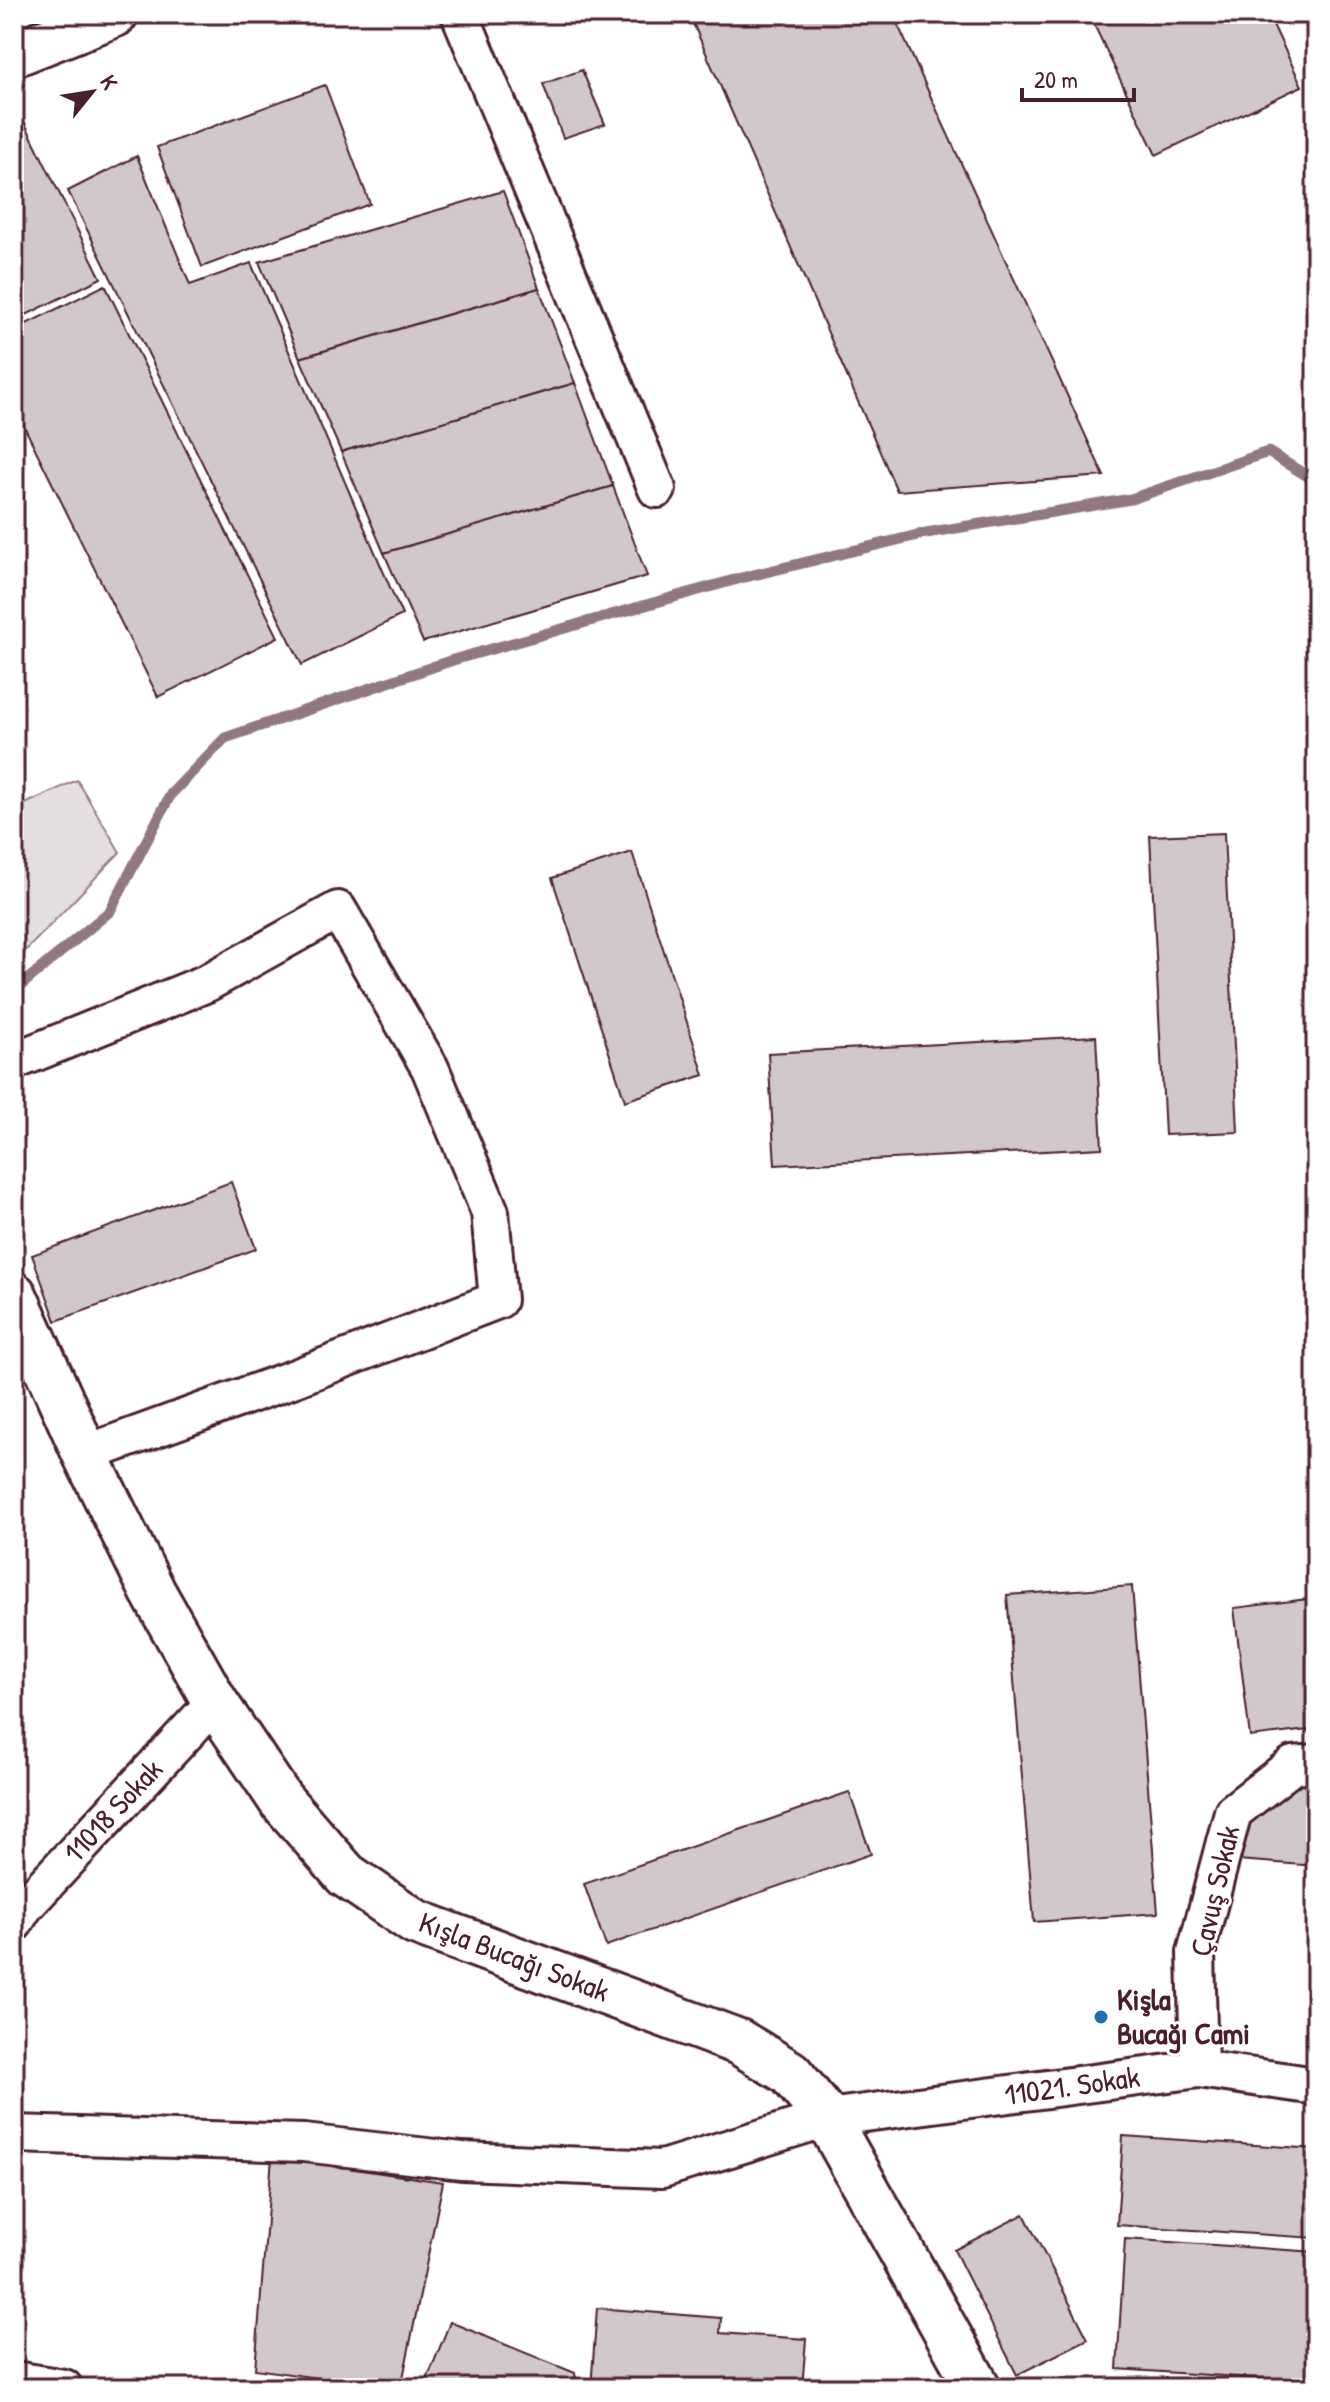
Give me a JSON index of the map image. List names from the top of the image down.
{
  "streets": {
    "street": [
      "11018 Sokak",
      "Çavuş Sokak",
      "Kışla Bucağı Sokak",
      "11021. Sokak"
    ]
  },
  "crossings": [
    ["11018 Sokak", "Kışla Bucağı Sokak"],
    ["Çavuş Sokak", "11021. Sokak"],
    ["Kışla Bucağı Sokak", "11021. Sokak"]
  ],
  "places": ["Kişla Bucağı Cami"],
  "scale_bar": "20 m",
  "north": "top right"
}
